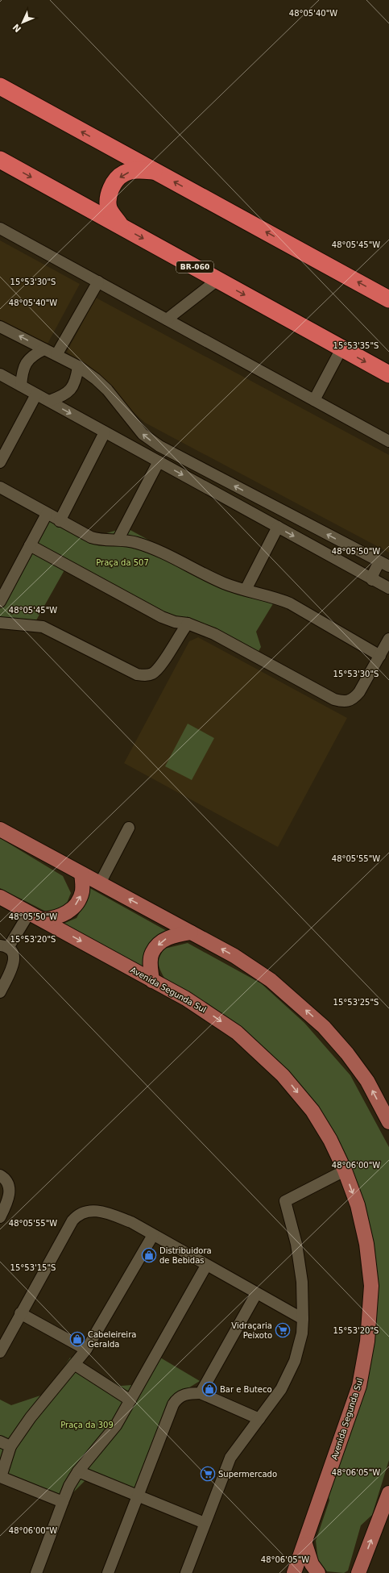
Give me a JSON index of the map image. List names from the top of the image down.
{
  "streets": {
    "highway": ["BR-060"],
    "main road": ["Avenida Segunda Sul"]
  },
  "one_way": ["Avenida Segunda Sul"],
  "parks": ["Praça da 507", "Praça da 309"],
  "places": {
    "shop": ["Distribuidora de Bebidas", "Cabeleireira Geralda", "Bar e Buteco"],
    "supermarket": ["Vidraçaria Peixoto", "Supermercado"]
  },
  "north": "bottom left",
  "coordinates": [
    "48°05'40\"W",
    "48°05'45\"W",
    "15°53'30\"S",
    "15°53'35\"S",
    "48°05'50\"W",
    "48°05'55\"W",
    "15°53'20\"S",
    "15°53'25\"S",
    "48°06'00\"W",
    "15°53'15\"S",
    "48°06'05\"W"
  ]
}
